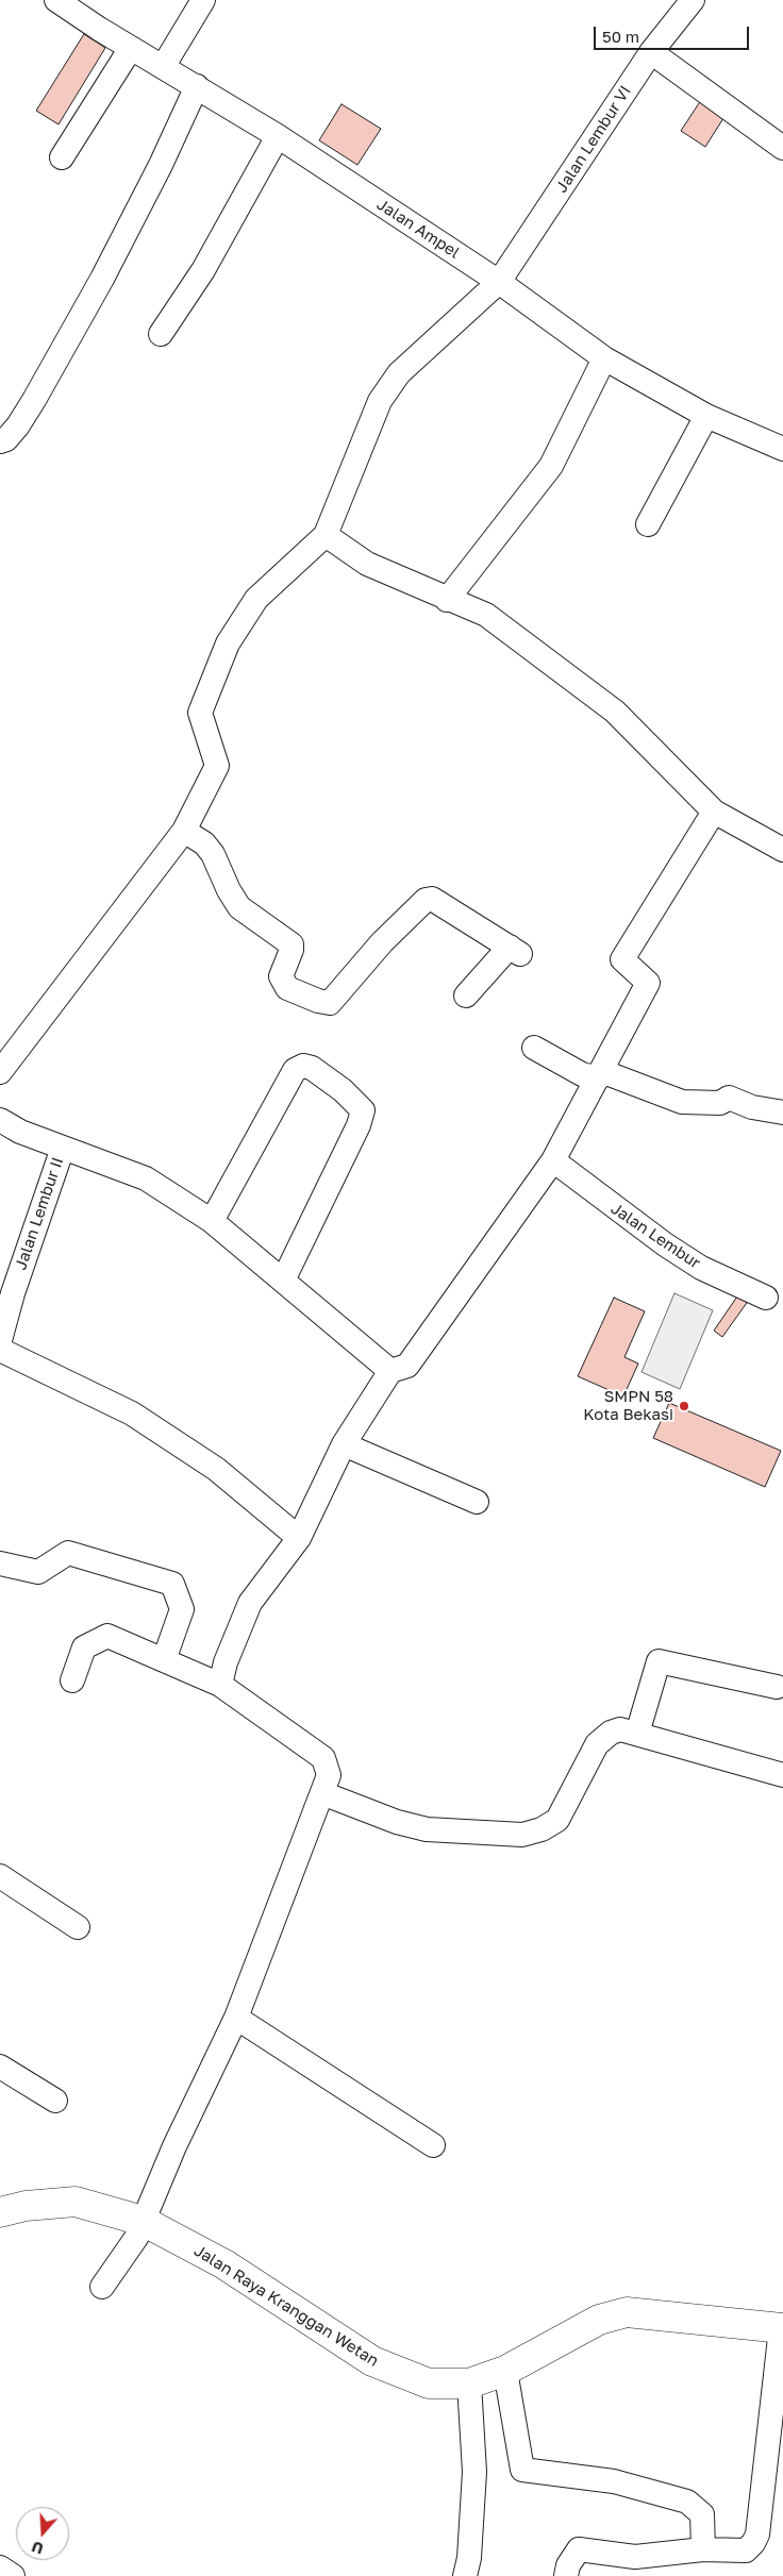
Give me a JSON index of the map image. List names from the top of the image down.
{
  "streets": {
    "main road": ["Jalan Raya Kranggan Wetan"],
    "street": [
      "Jalan Lembur VI",
      "Jalan Ampel",
      "Jalan Lembur II",
      "Jalan Lembur"
    ]
  },
  "crossings": [
    ["Jalan Lembur VI", "Jalan Ampel"]
  ],
  "places": ["SMPN 58 Kota Bekasi"],
  "scale_bar": "50 m",
  "north": "bottom"
}
